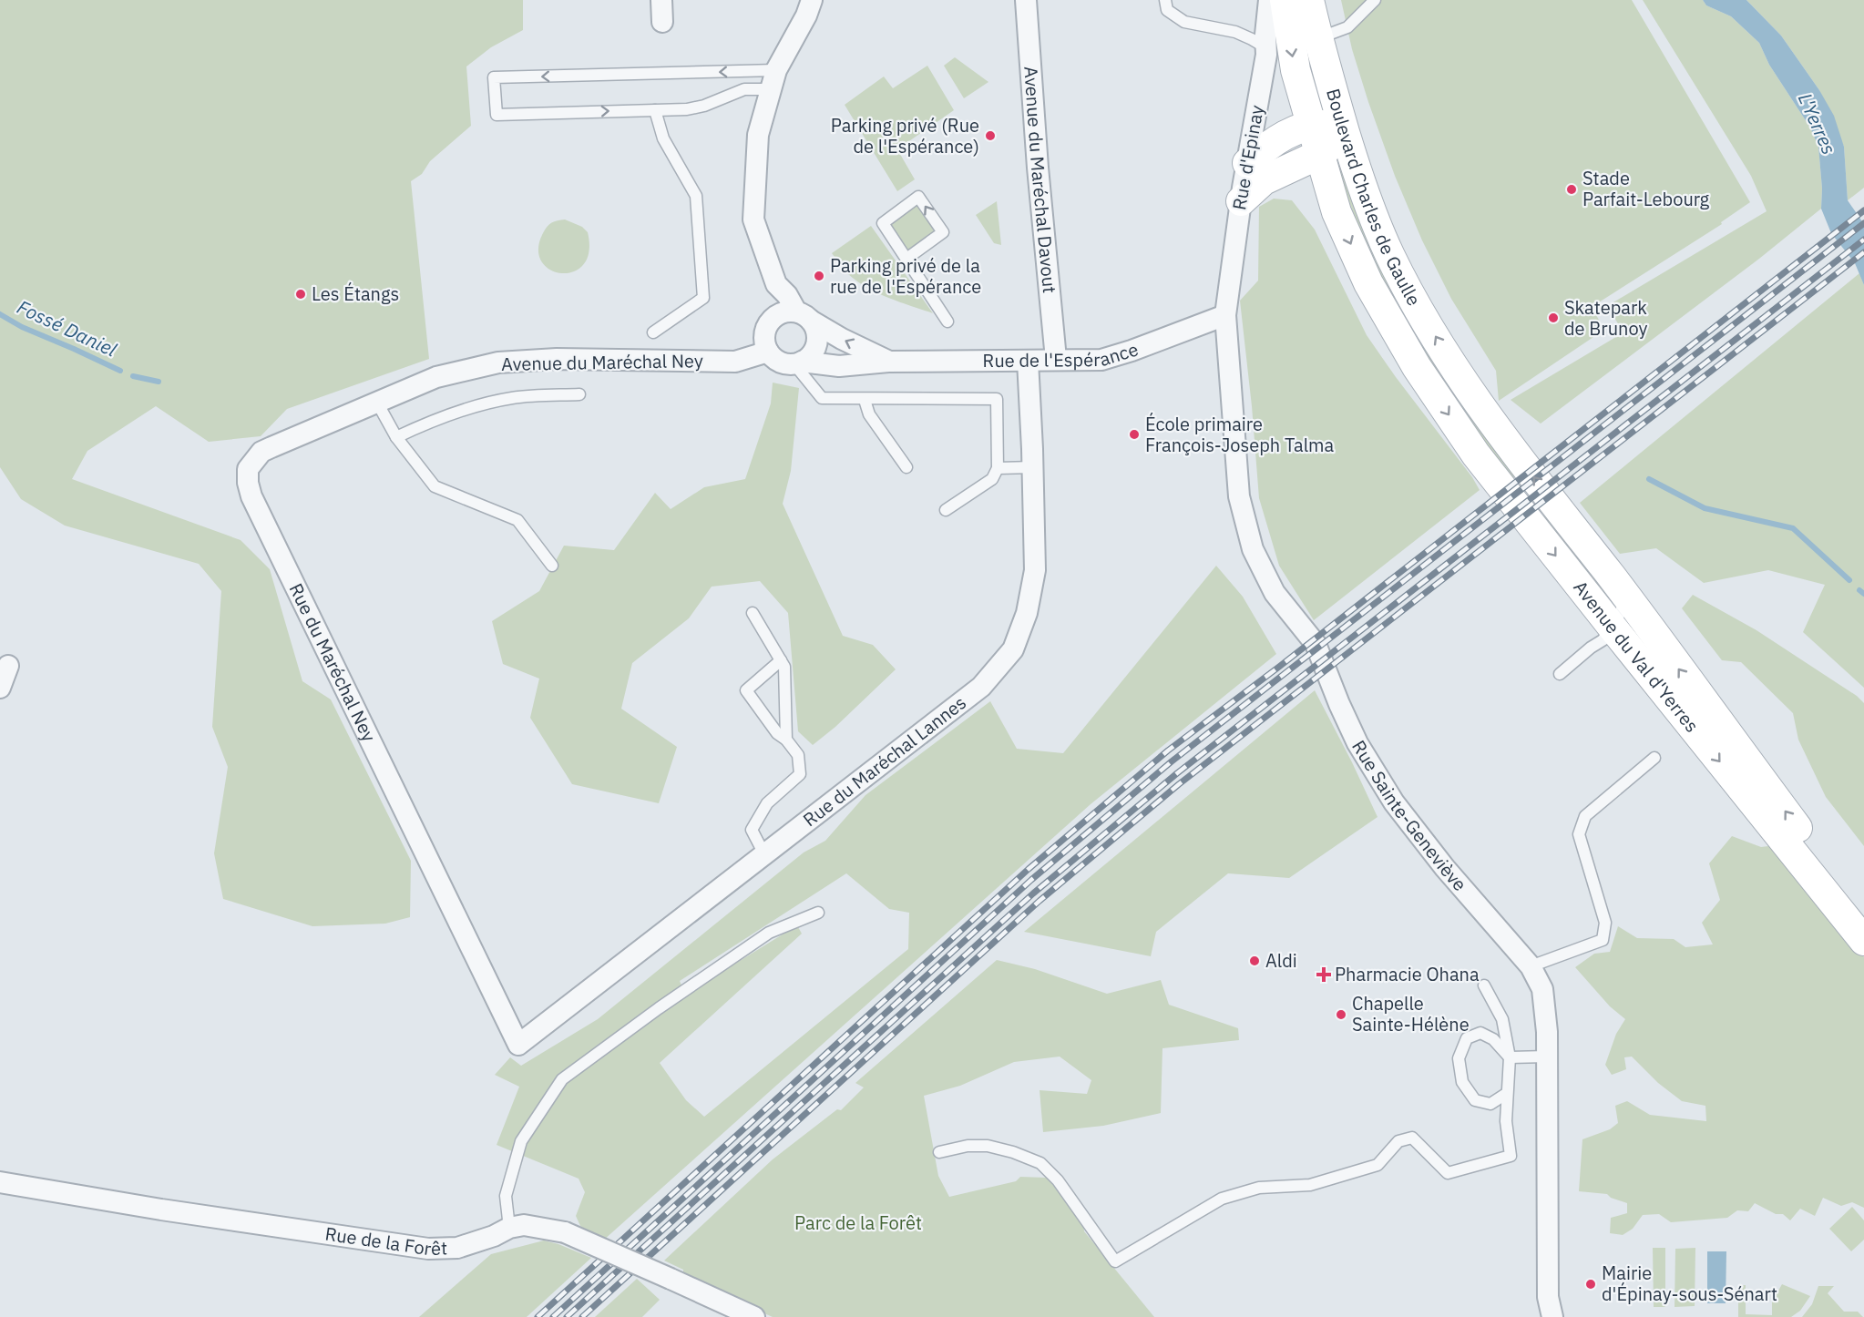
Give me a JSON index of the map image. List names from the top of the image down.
{
  "streets": {
    "main road": ["Boulevard Charles de Gaulle", "Avenue du Val d'Yerres"],
    "street": [
      "Rue d'Epinay",
      "Avenue du Maréchal Davout",
      "Rue de l'Espérance",
      "Avenue du Maréchal Ney",
      "Rue du Maréchal Ney",
      "Rue du Maréchal Lannes",
      "Rue Sainte-Geneviève",
      "Rue de la Forêt"
    ]
  },
  "crossings": [
    ["Rue d'Epinay", "Rue de l'Espérance"],
    ["Rue d'Epinay", "Rue Sainte-Geneviève"],
    ["Avenue du Maréchal Davout", "Rue de l'Espérance"],
    ["Boulevard Charles de Gaulle", "Avenue du Val d'Yerres"],
    ["Rue de l'Espérance", "Avenue du Maréchal Ney"],
    ["Rue de l'Espérance", "Rue du Maréchal Lannes"],
    ["Rue de l'Espérance", "Rue Sainte-Geneviève"],
    ["Avenue du Maréchal Ney", "Rue du Maréchal Ney"],
    ["Rue du Maréchal Ney", "Rue du Maréchal Lannes"]
  ],
  "water": ["L'Yerres", "Fossé Daniel"],
  "parks": ["Parc de la Forêt"],
  "places": {
    "other": [
      "Parking privé (Rue de l'Espérance)",
      "Stade Parfait-Lebourg",
      "Parking privé de la rue de l'Espérance",
      "Les Étangs",
      "Skatepark de Brunoy",
      "École primaire François-Joseph Talma",
      "Aldi",
      "Chapelle Sainte-Hélène",
      "Mairie d'Épinay-sous-Sénart"
    ],
    "health": ["Pharmacie Ohana"]
  }
}
